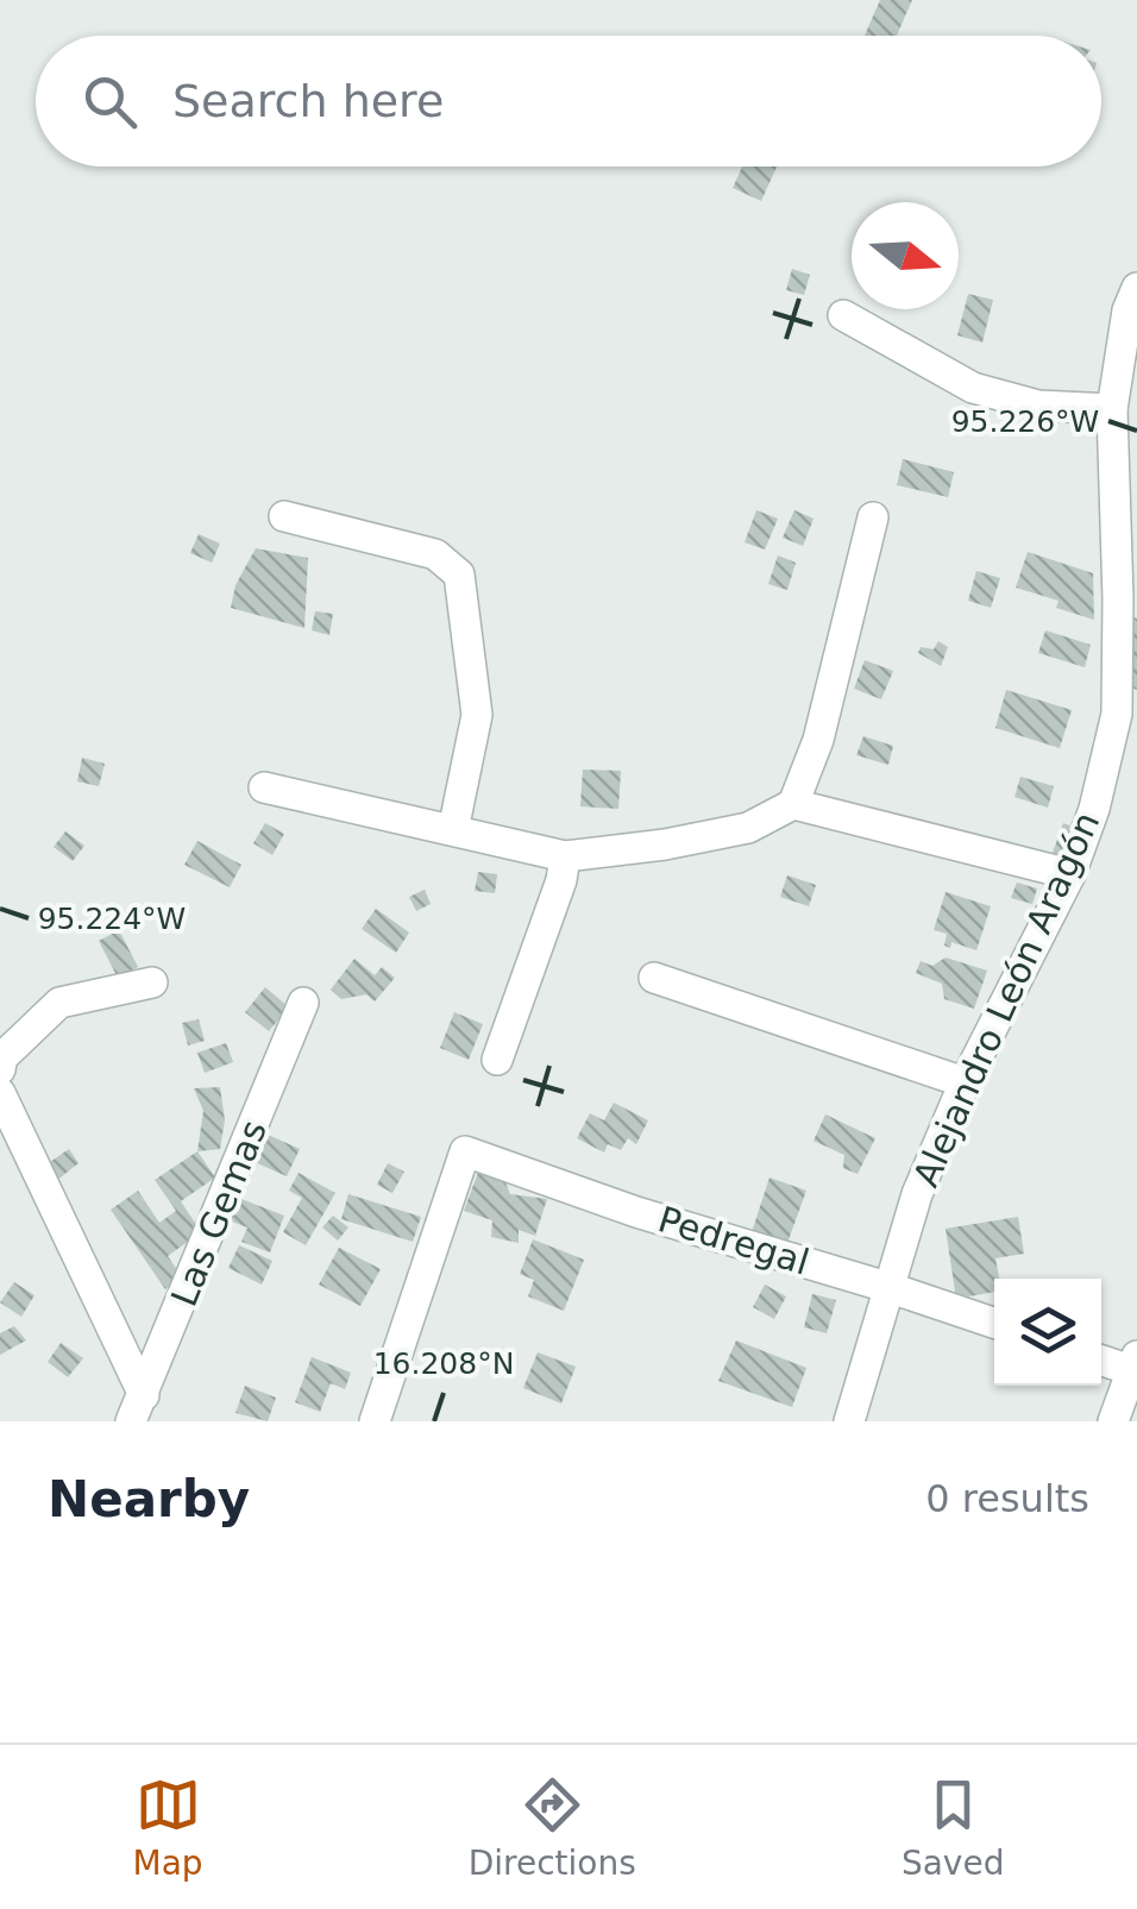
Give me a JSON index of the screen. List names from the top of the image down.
{
  "streets": {
    "street": ["Alejandro León Aragón", "Las Gemas", "Pedregal"]
  },
  "crossings": [
    ["Alejandro León Aragón", "Pedregal"]
  ],
  "north": "right",
  "page": {
    "search": "Search here",
    "heading": ["Nearby", "0 results"],
    "nav": ["Map", "Directions", "Saved"]
  },
  "coordinates": ["95.226°W", "95.224°W", "16.208°N"]
}
